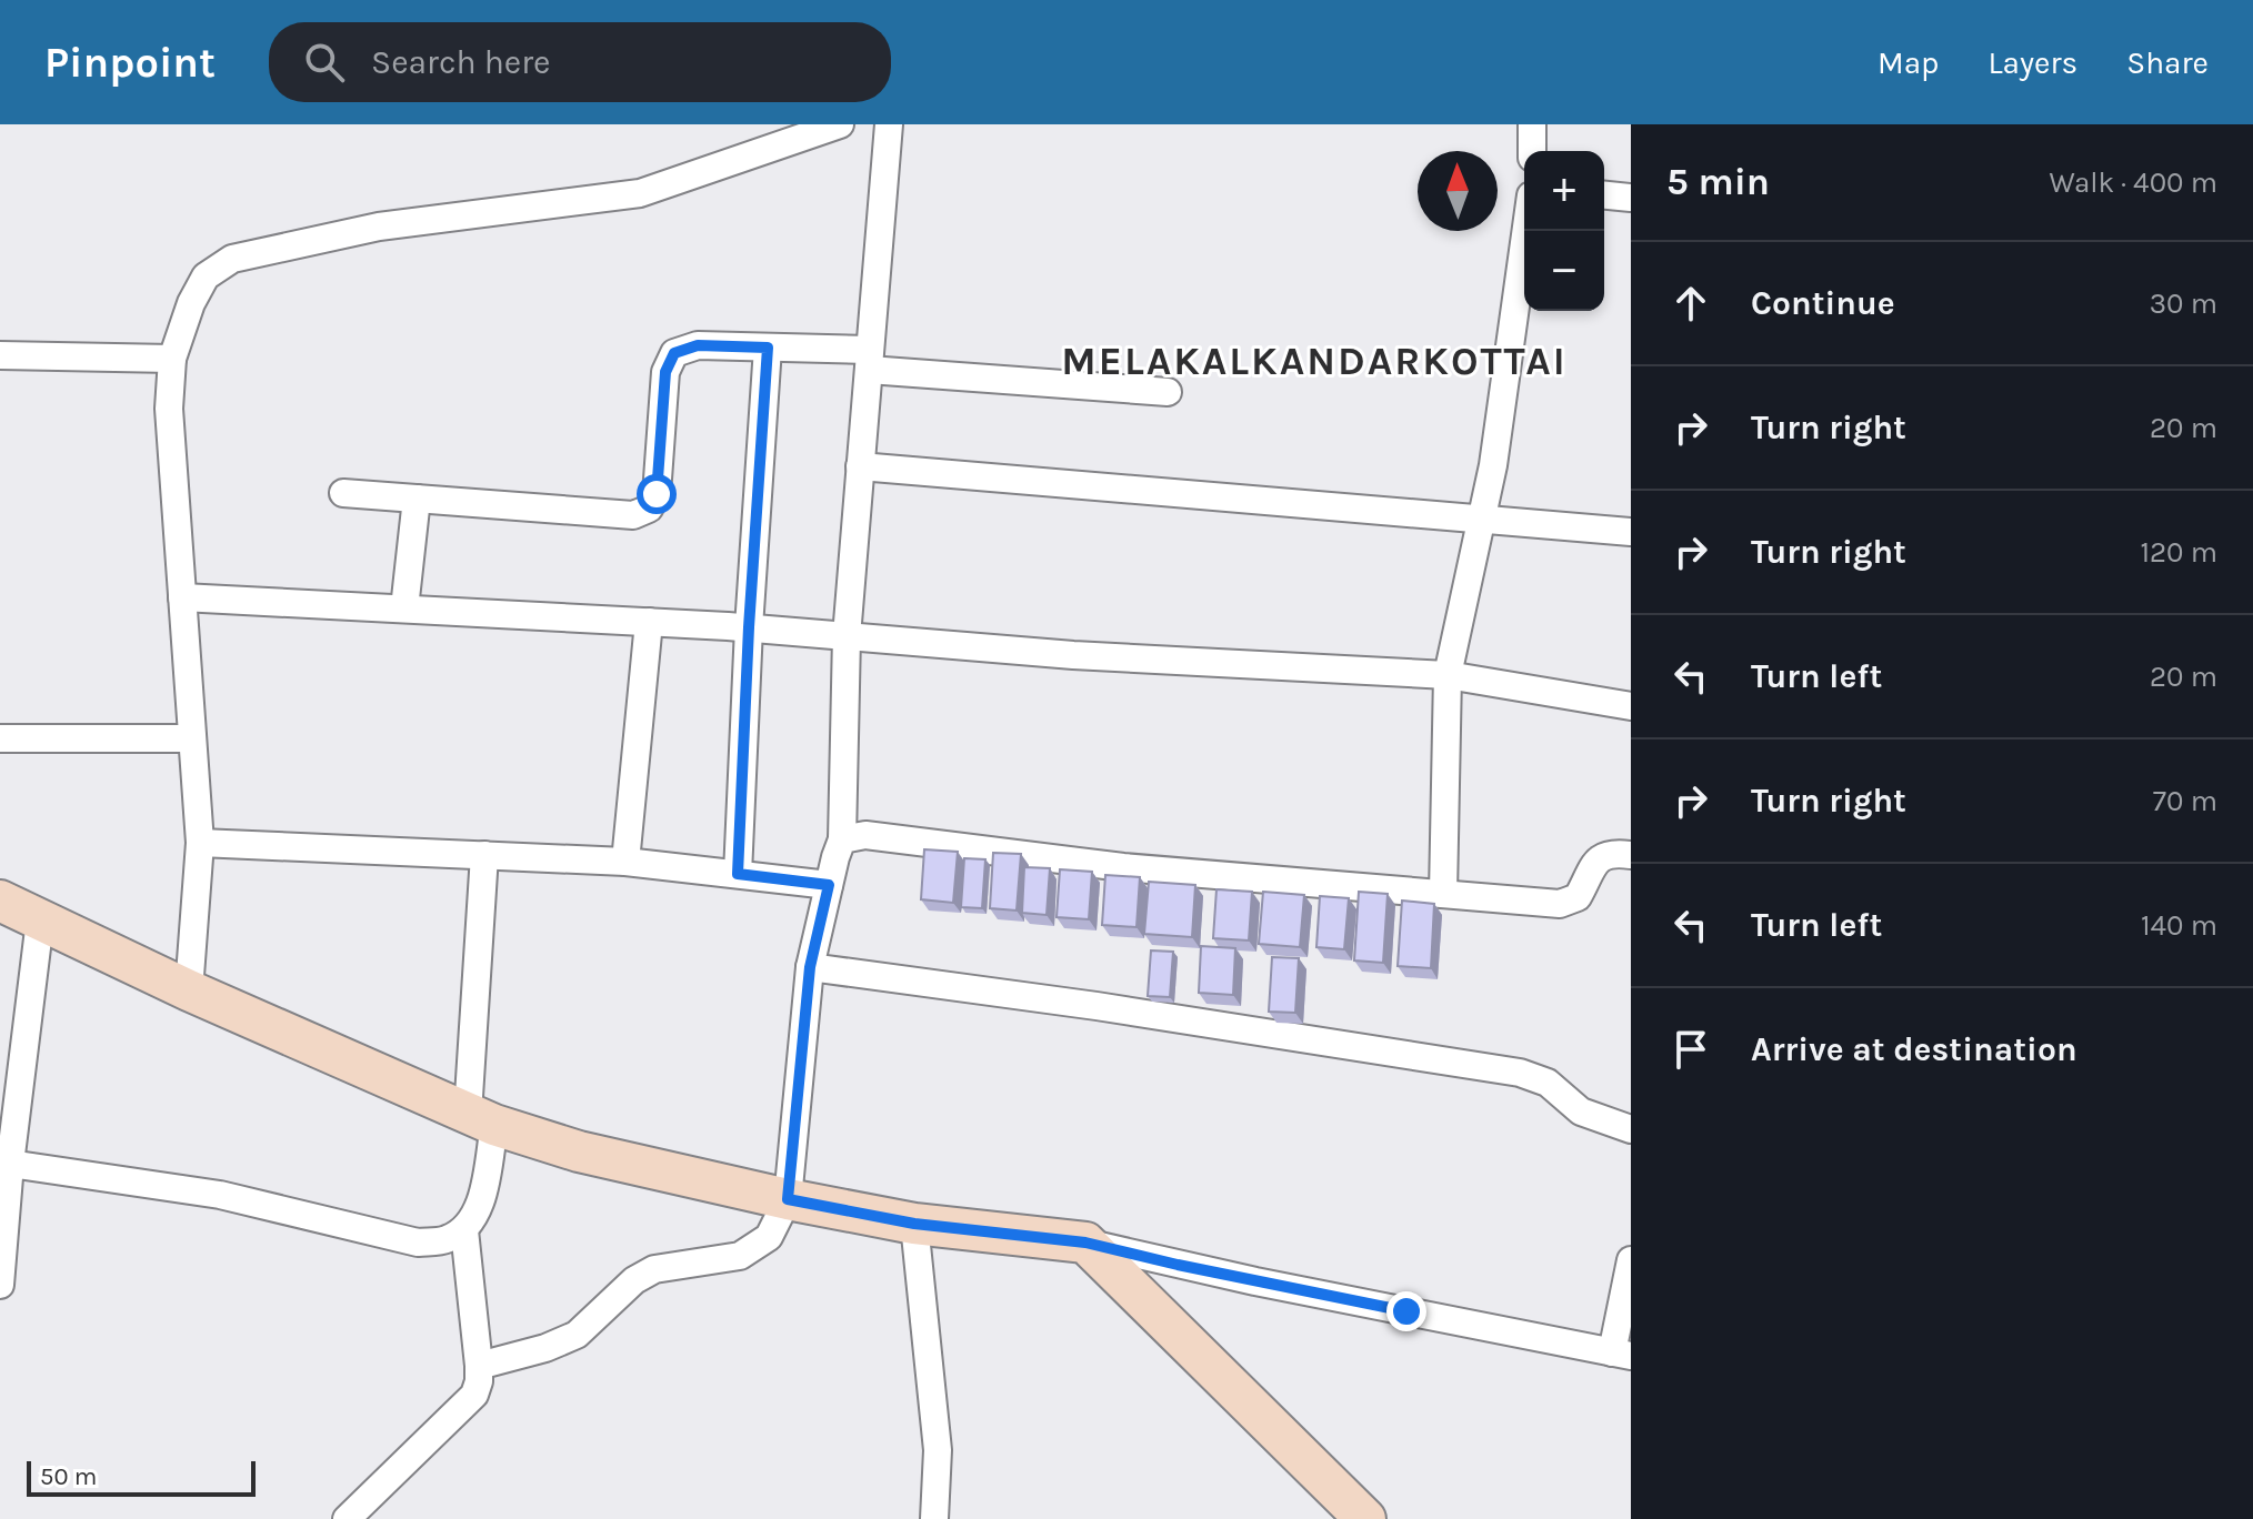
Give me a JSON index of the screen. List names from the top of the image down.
{
  "districts": ["MELAKALKANDARKOTTAI"],
  "scale_bar": "50 m",
  "north": "top",
  "page": {
    "header": "Pinpoint",
    "search": "Search here",
    "nav": ["Map", "Layers", "Share"],
    "heading": ["5 min", "Walk · 400 m"],
    "map_buttons": ["+", "−"],
    "list": [
      ["Continue", "30 m"],
      ["Turn right", "20 m"],
      ["Turn right", "120 m"],
      ["Turn left", "20 m"],
      ["Turn right", "70 m"],
      ["Turn left", "140 m"],
      "Arrive at destination"
    ],
    "scale": "50 m"
  }
}
